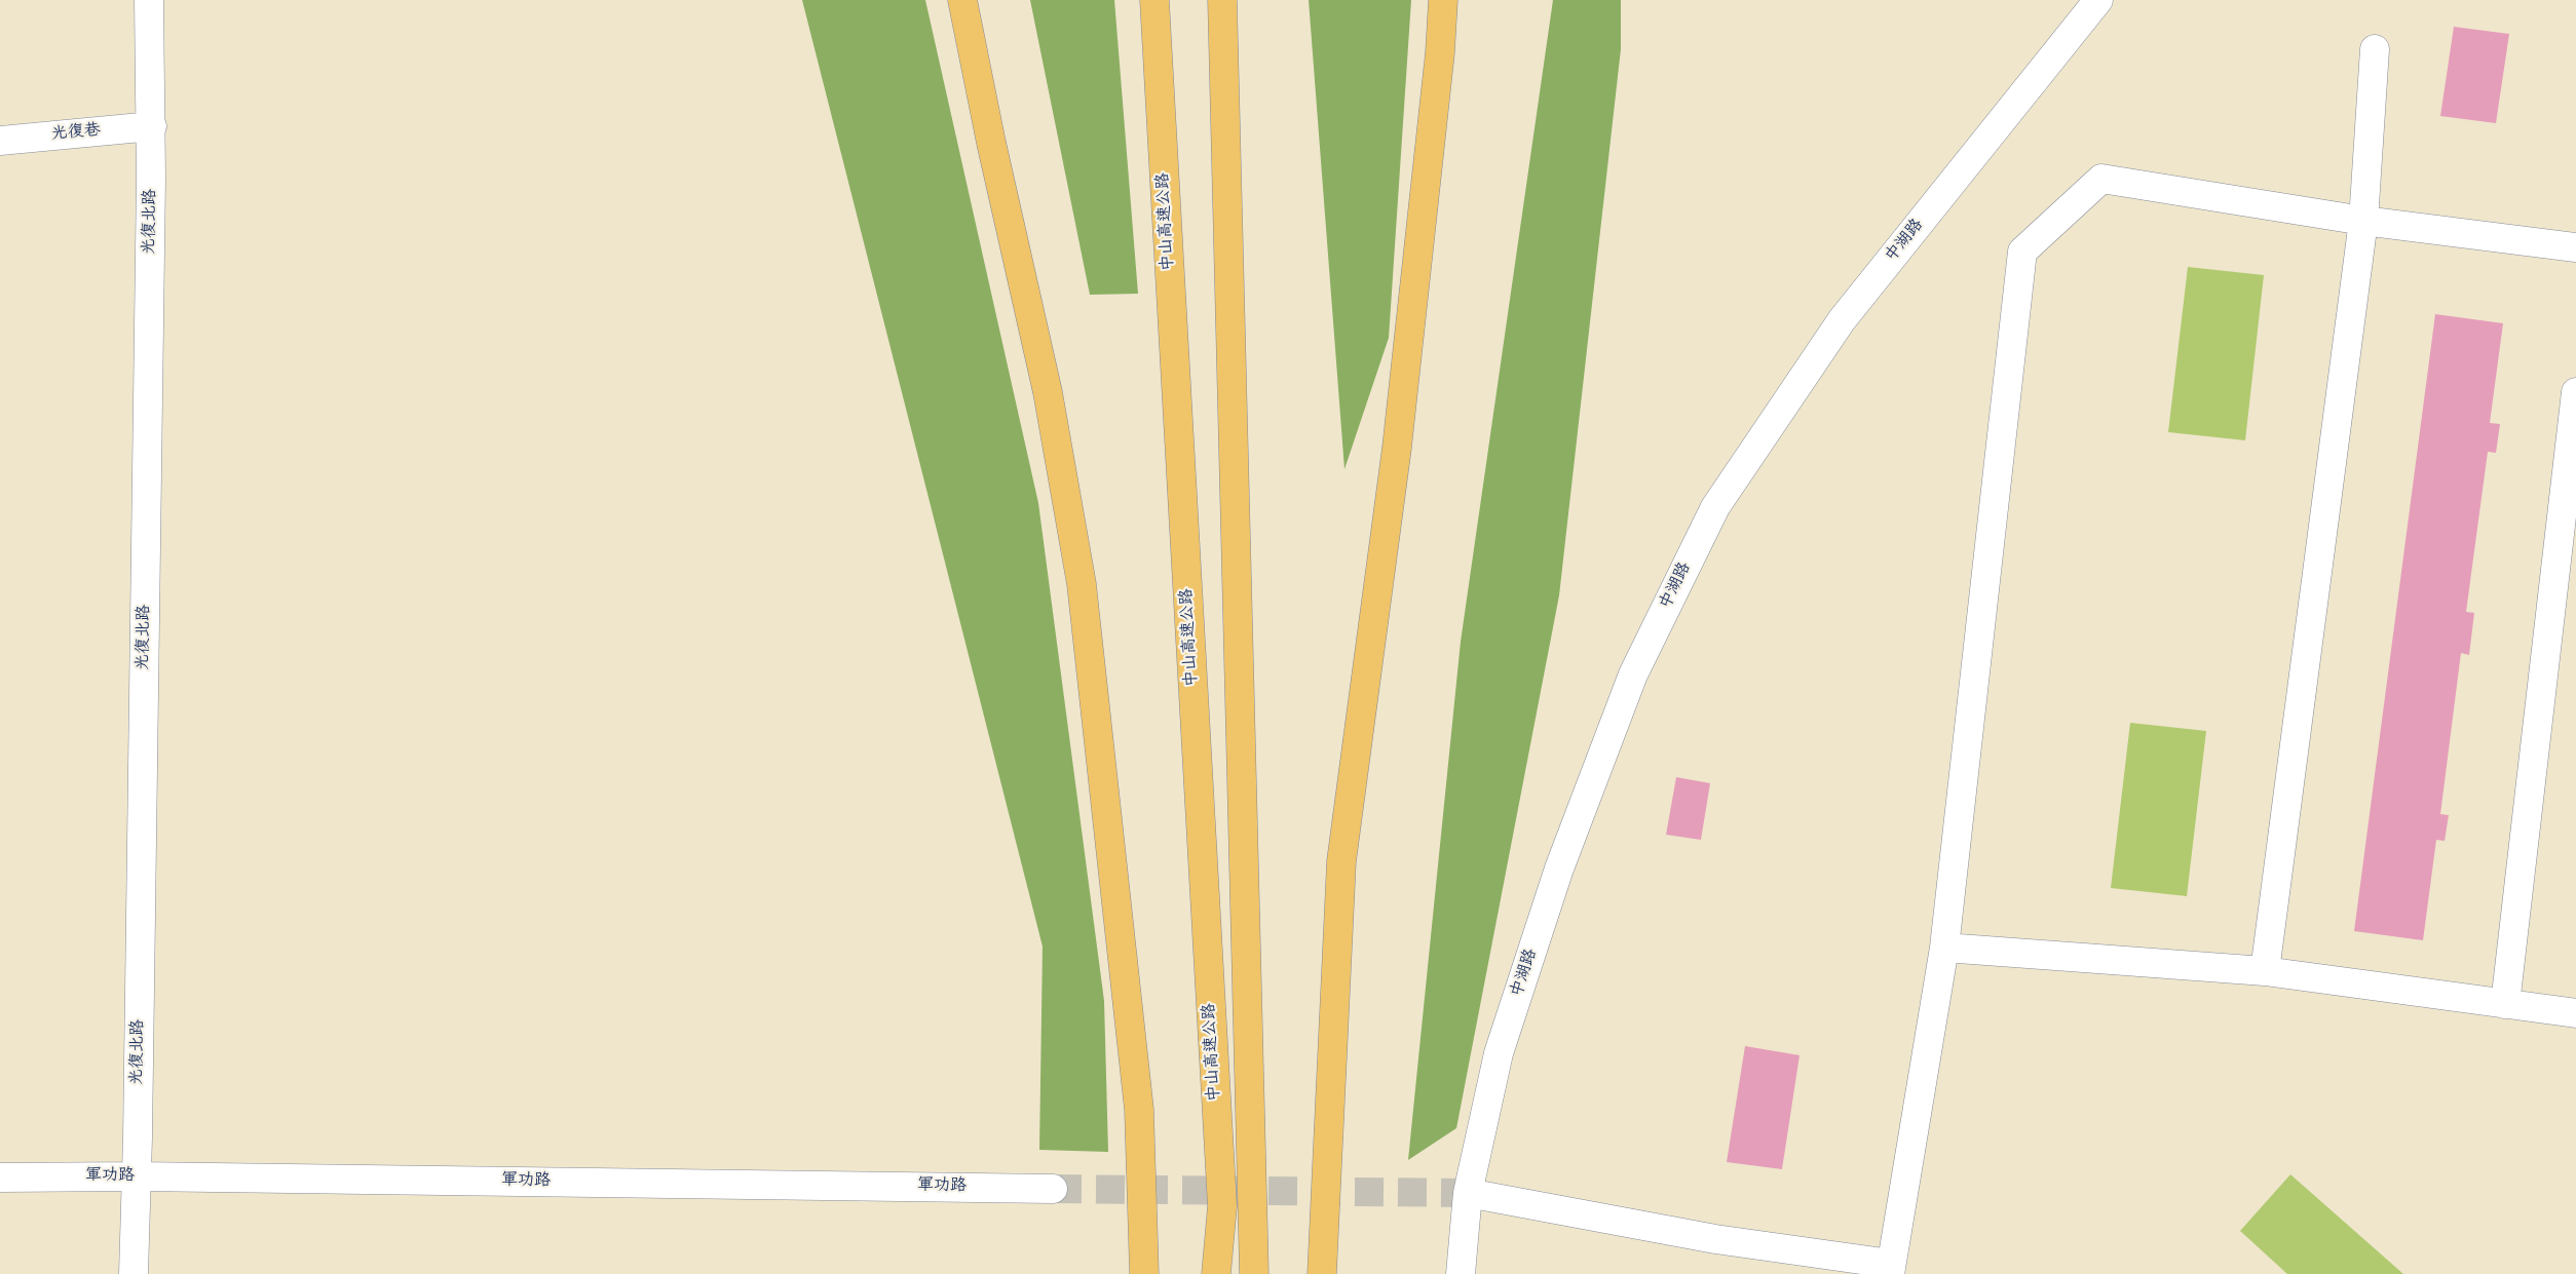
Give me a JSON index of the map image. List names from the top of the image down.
{
  "streets": {
    "highway": ["中山高速公路"],
    "street": [
      "光復巷",
      "光復北路",
      "中湖路",
      "軍功路"
    ]
  },
  "crossings": [
    ["光復巷", "光復北路"],
    ["光復北路", "軍功路"]
  ]
}
